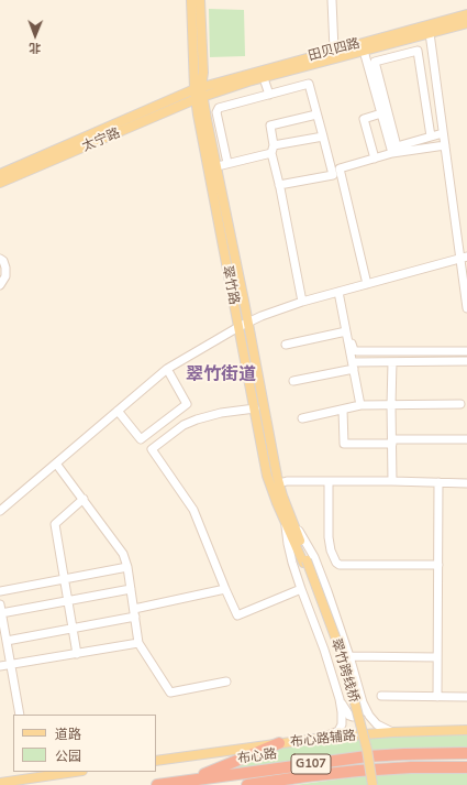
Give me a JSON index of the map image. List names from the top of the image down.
{
  "streets": {
    "highway": ["布心路", "G107"],
    "main road": [
      "田贝四路",
      "太宁路",
      "翠竹路",
      "翠竹跨线桥",
      "布心路辅路"
    ]
  },
  "crossings": [
    ["田贝四路", "太宁路"],
    ["田贝四路", "翠竹路"],
    ["太宁路", "翠竹路"],
    ["翠竹路", "翠竹跨线桥"]
  ],
  "districts": ["翠竹街道"],
  "legend": ["道路", "公园"],
  "north": "bottom"
}
